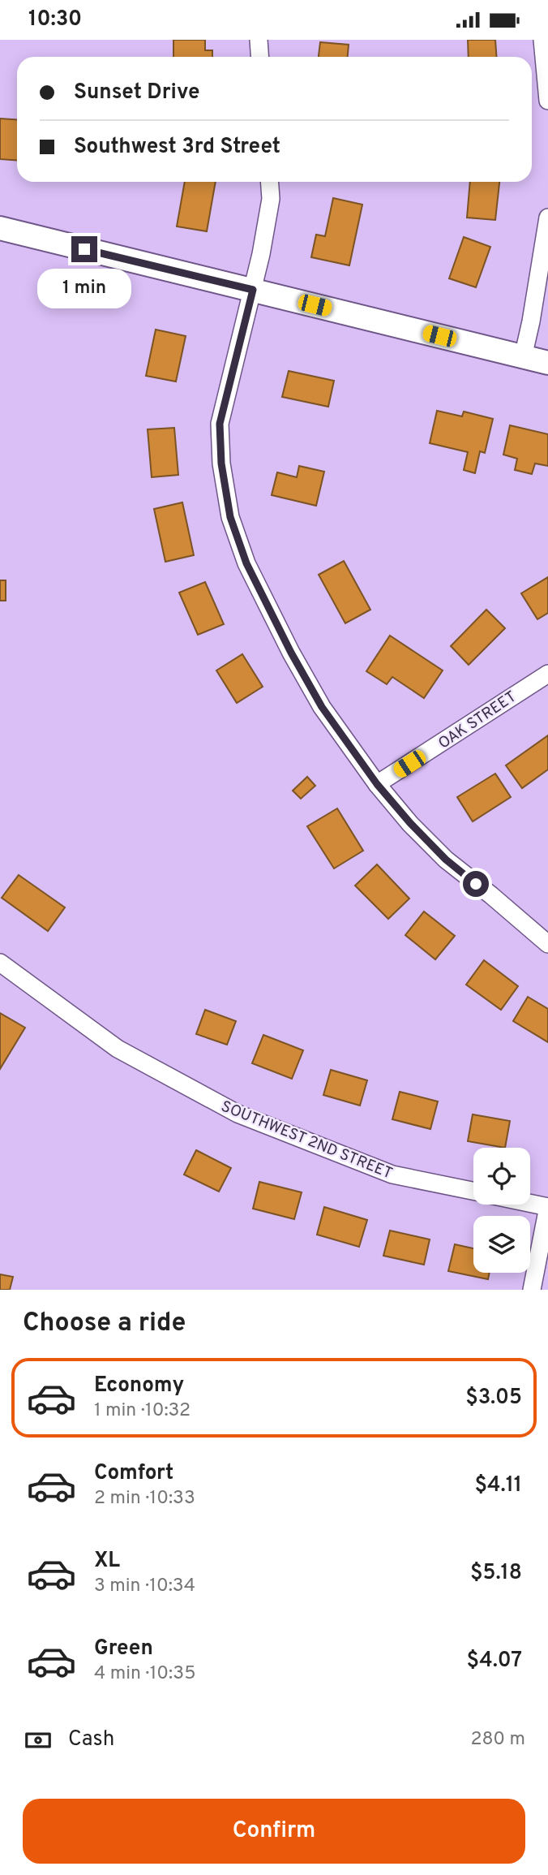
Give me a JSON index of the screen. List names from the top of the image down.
{
  "streets": {
    "street": ["OAK STREET", "SOUTHWEST 2ND STREET"]
  },
  "page": {
    "status": "10:30",
    "banner": ["Sunset Drive", "Southwest 3rd Street"],
    "bubble": "1 min",
    "heading": "Choose a ride",
    "list": [
      {
        "name": "Economy",
        "note": "1 min · 10:32",
        "value": "$3.05"
      },
      {
        "name": "Comfort",
        "note": "2 min · 10:33",
        "value": "$4.11"
      },
      {
        "name": "XL",
        "note": "3 min · 10:34",
        "value": "$5.18"
      },
      {
        "name": "Green",
        "note": "4 min · 10:35",
        "value": "$4.07"
      }
    ],
    "pay": ["Cash", "280 m"],
    "buttons": "Confirm"
  }
}
